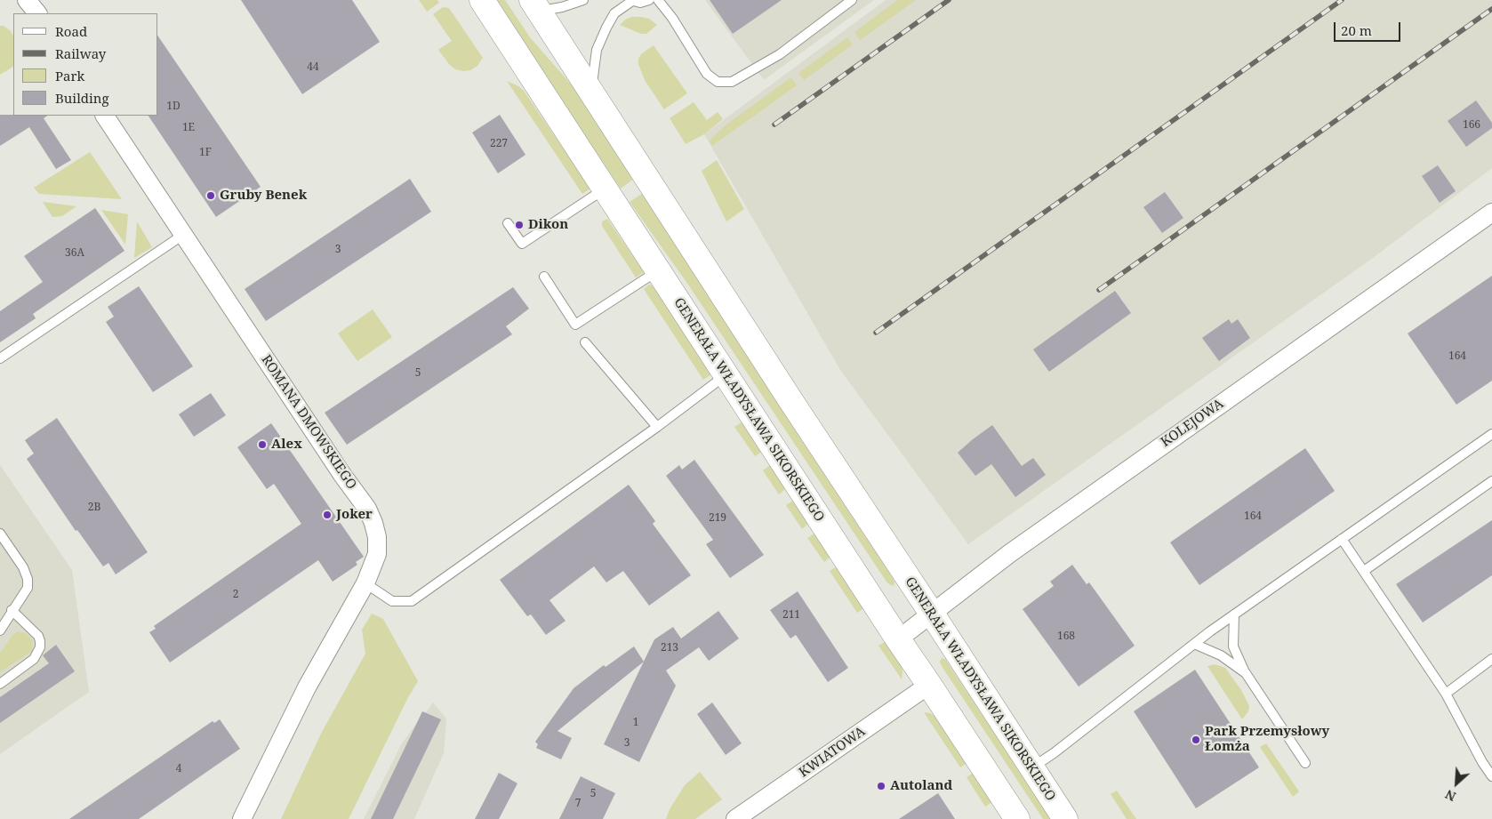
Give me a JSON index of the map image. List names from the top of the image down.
{
  "streets": {
    "main road": ["GENERAŁA WŁADYSŁAWA SIKORSKIEGO"],
    "street": ["ROMANA DMOWSKIEGO", "KOLEJOWA", "KWIATOWA"]
  },
  "crossings": [
    ["GENERAŁA WŁADYSŁAWA SIKORSKIEGO", "KOLEJOWA"],
    ["GENERAŁA WŁADYSŁAWA SIKORSKIEGO", "KWIATOWA"]
  ],
  "places": [
    "Gruby Benek",
    "Dikon",
    "Alex",
    "Joker",
    "Park Przemysłowy Łomża",
    "Autoland"
  ],
  "house_numbers": [
    "44",
    "1D",
    "166",
    "1E",
    "227",
    "1F",
    "3",
    "36A",
    "164",
    "5",
    "2B",
    "164",
    "219",
    "2",
    "211",
    "168",
    "213",
    "1",
    "3",
    "4",
    "5",
    "7"
  ],
  "legend": [
    "Road",
    "Railway",
    "Park",
    "Building"
  ],
  "scale_bar": "20 m",
  "north": "bottom left"
}
